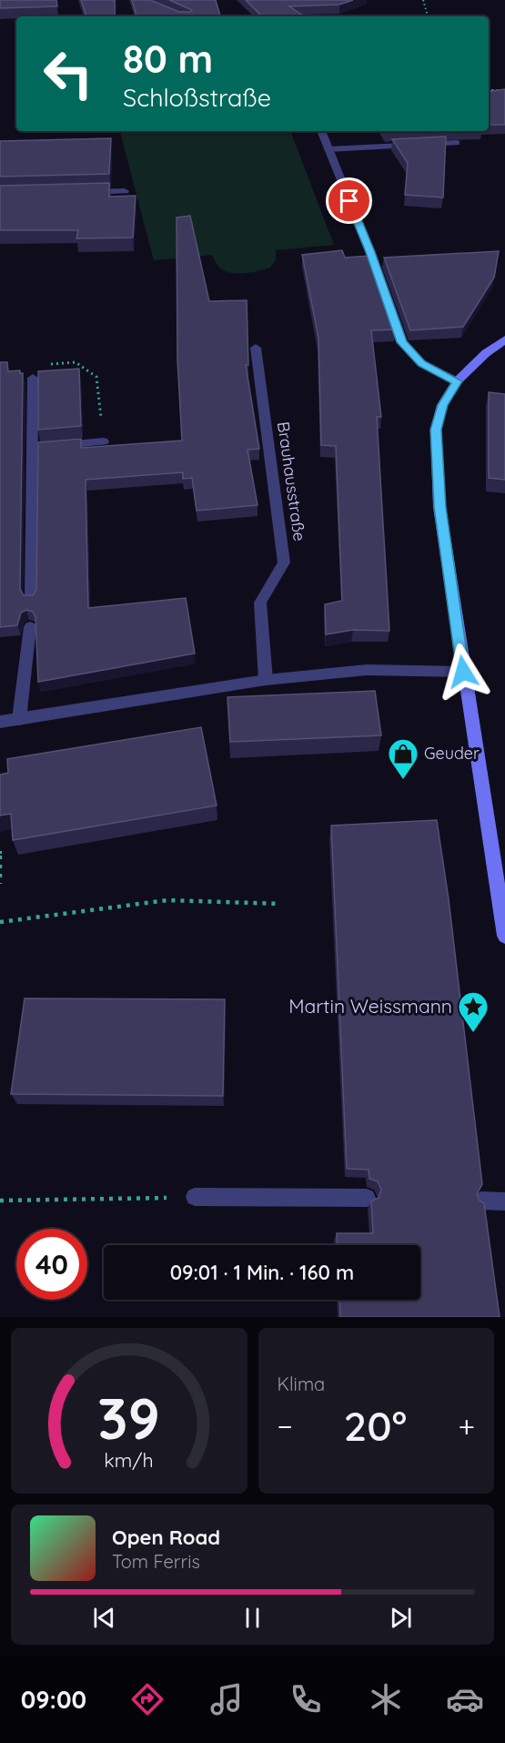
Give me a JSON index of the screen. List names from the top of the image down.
{
  "streets": {
    "street": ["Brauhausstraße"]
  },
  "places": {
    "shop": ["Geuder"],
    "place": ["Martin Weissmann"]
  },
  "page": {
    "turn": ["80 m", "Schloßstraße"],
    "limit": "40",
    "trip": "09:01 · 1 Min. · 160 m",
    "tile": "Klima",
    "heat": ["−", "20°", "+"],
    "song": ["Open Road", "Tom Ferris"],
    "tabs": "09:00",
    "gauge": ["39", "km/h"]
  }
}
